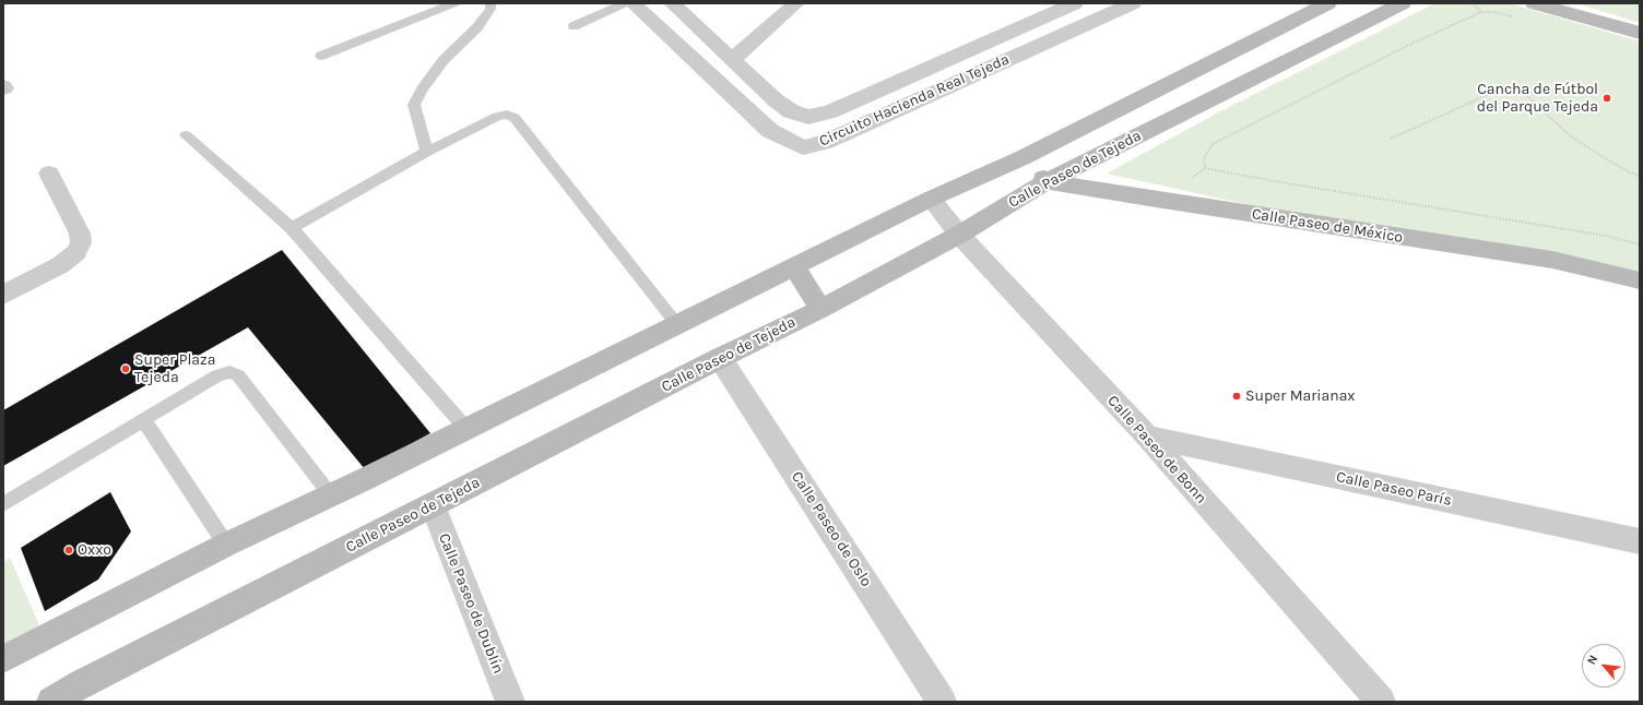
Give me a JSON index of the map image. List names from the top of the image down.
{
  "streets": {
    "main road": ["Calle Paseo de Tejeda", "Calle Paseo de México"],
    "street": [
      "Circuito Hacienda Real Tejeda",
      "Calle Paseo de Bonn",
      "Calle Paseo París",
      "Calle Paseo de Oslo",
      "Calle Paseo de Dublín"
    ]
  },
  "crossings": [
    ["Calle Paseo de Tejeda", "Calle Paseo de México"],
    ["Calle Paseo de Tejeda", "Calle Paseo de Bonn"],
    ["Calle Paseo de Tejeda", "Calle Paseo de Oslo"],
    ["Calle Paseo de Tejeda", "Calle Paseo de Dublín"],
    ["Calle Paseo de Bonn", "Calle Paseo París"]
  ],
  "places": [
    "Cancha de Fútbol del Parque Tejeda",
    "Super Plaza Tejeda",
    "Super Marianax",
    "Oxxo"
  ],
  "north": "top left"
}
